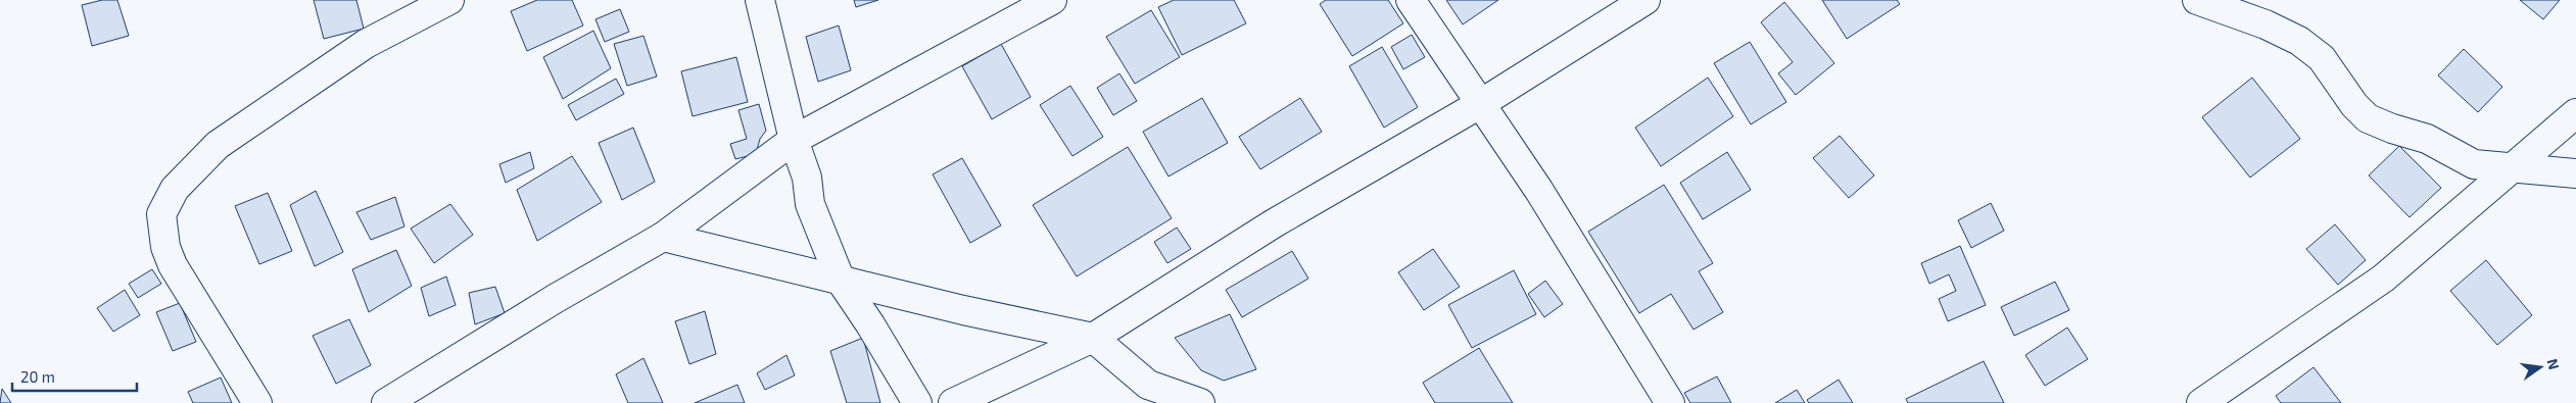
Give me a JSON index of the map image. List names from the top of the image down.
{
  "scale_bar": "20 m",
  "north": "right"
}
